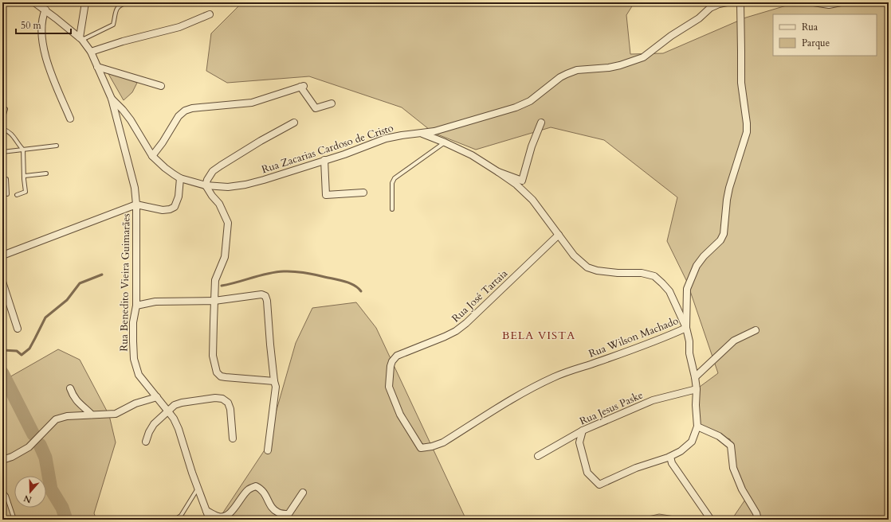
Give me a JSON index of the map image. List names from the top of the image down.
{
  "streets": {
    "street": [
      "Rua Zacarias Cardoso de Cristo",
      "Rua Benedito Vieira Guimarães",
      "Rua José Tartaia",
      "Rua Wilson Machado",
      "Rua Jesus Paske"
    ]
  },
  "crossings": [
    ["Rua Zacarias Cardoso de Cristo", "Rua Benedito Vieira Guimarães"],
    ["Rua José Tartaia", "Rua Wilson Machado"]
  ],
  "districts": ["BELA VISTA"],
  "legend": ["Rua", "Parque"],
  "scale_bar": "50 m",
  "north": "bottom"
}
